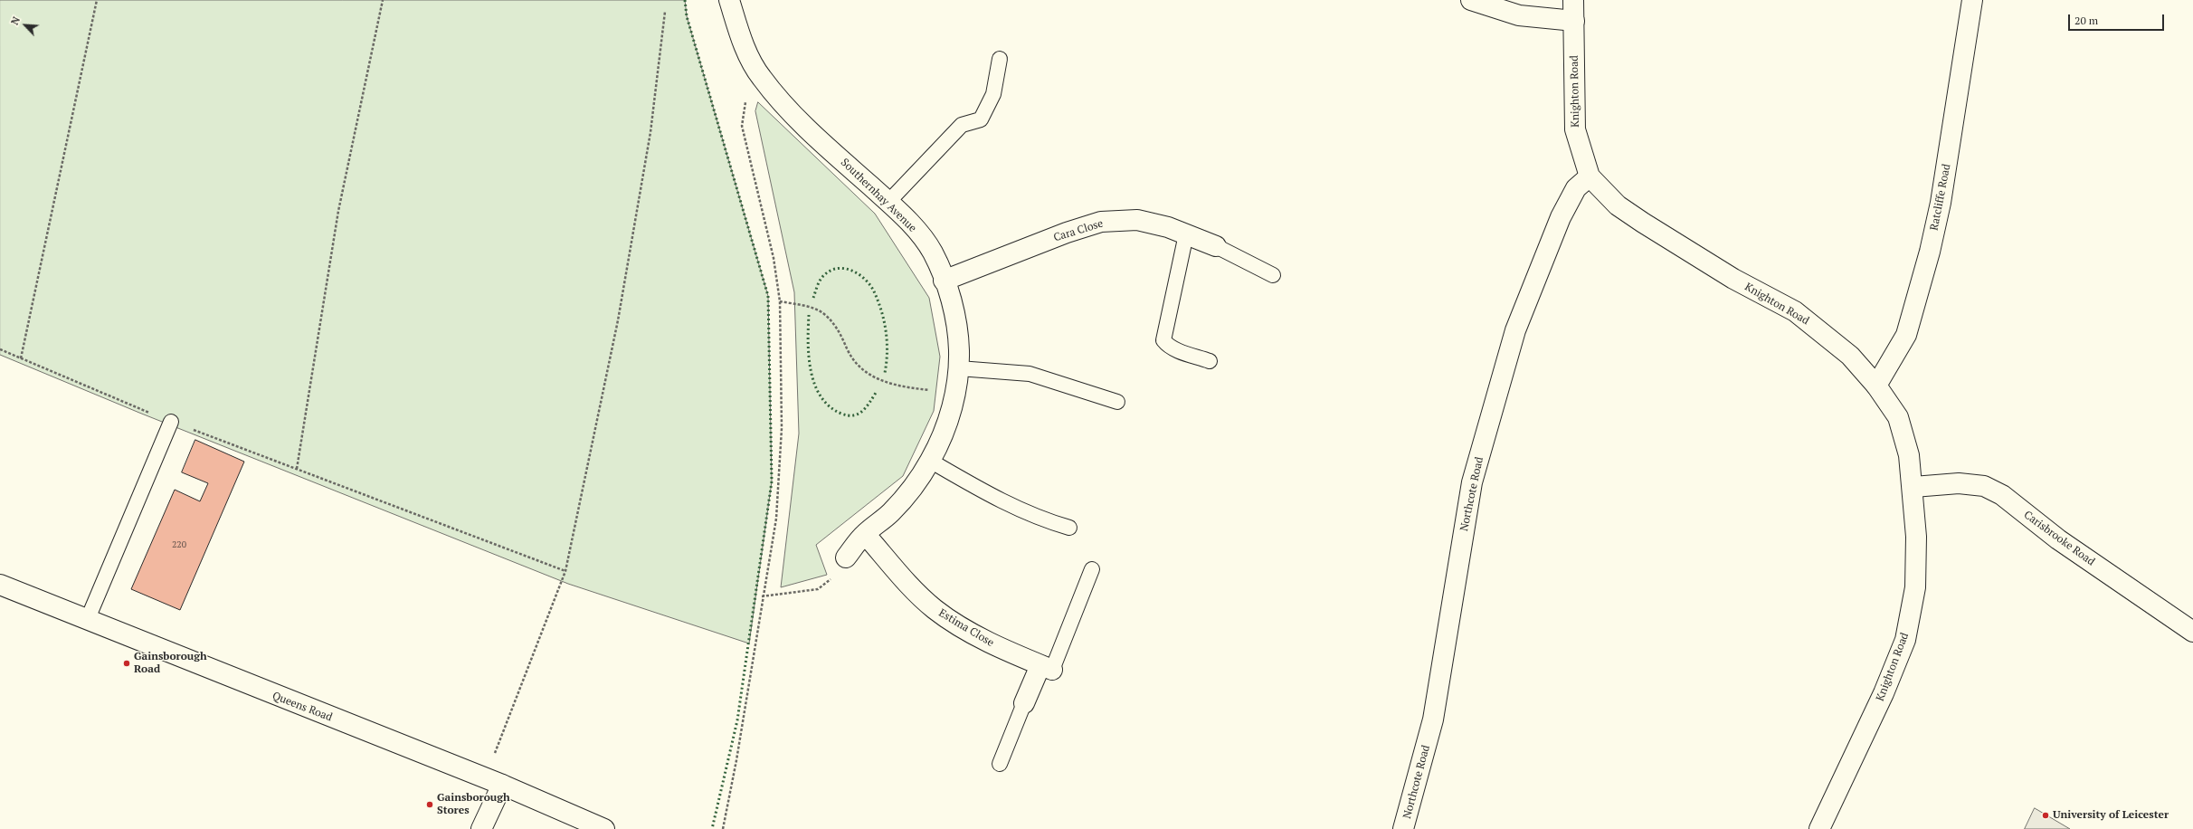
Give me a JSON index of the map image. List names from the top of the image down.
{
  "streets": {
    "street": [
      "Knighton Road",
      "Southernhay Avenue",
      "Ratcliffe Road",
      "Cara Close",
      "Northcote Road",
      "Carisbrooke Road",
      "Estima Close",
      "Queens Road"
    ]
  },
  "crossings": [
    ["Knighton Road", "Ratcliffe Road"],
    ["Knighton Road", "Northcote Road"],
    ["Knighton Road", "Carisbrooke Road"],
    ["Southernhay Avenue", "Cara Close"],
    ["Southernhay Avenue", "Estima Close"]
  ],
  "places": ["Gainsborough Road", "Gainsborough Stores", "University of Leicester"],
  "house_numbers": ["220"],
  "scale_bar": "20 m",
  "north": "top left"
}
